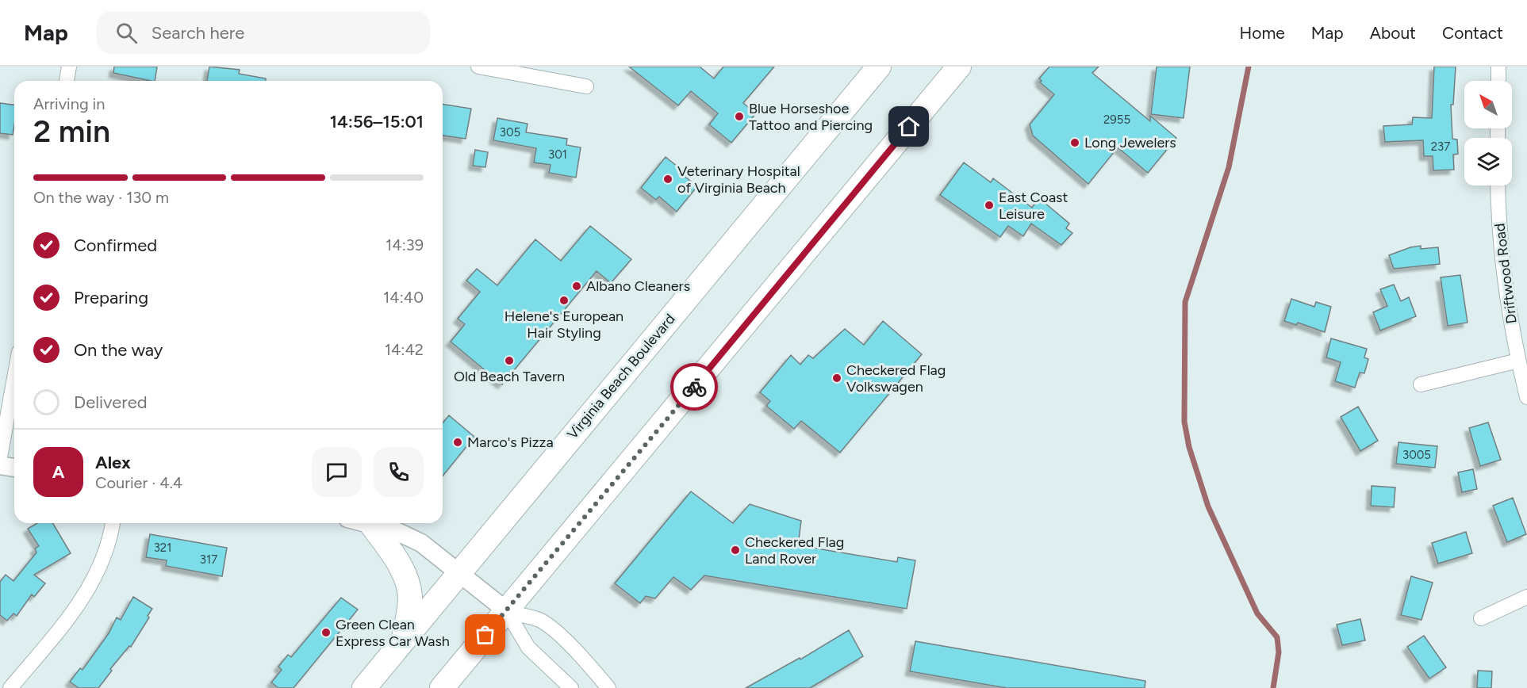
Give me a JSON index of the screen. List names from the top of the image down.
{
  "streets": {
    "main road": ["Virginia Beach Boulevard"],
    "street": ["Driftwood Road"]
  },
  "places": [
    "Blue Horseshoe Tattoo and Piercing",
    "Long Jewelers",
    "Veterinary Hospital of Virginia Beach",
    "East Coast Leisure",
    "Albano Cleaners",
    "Helene's European Hair Styling",
    "Old Beach Tavern",
    "Checkered Flag Volkswagen",
    "Marco's Pizza",
    "Checkered Flag Land Rover",
    "Green Clean Express Car Wash"
  ],
  "house_numbers": [
    "2955",
    "305",
    "237",
    "301",
    "3005",
    "321",
    "317"
  ],
  "north": "top left",
  "page": {
    "header": "Map",
    "search": "Search here",
    "nav": [
      "Home",
      "Map",
      "About",
      "Contact"
    ],
    "heading": ["2 min", "Arriving in", "14:56–15:01"],
    "panel": ["Alex", "Courier · 4.4"],
    "bar": "On the way · 130 m",
    "list": [
      ["Confirmed", "14:39"],
      ["Preparing", "14:40"],
      ["On the way", "14:42"],
      "Delivered"
    ],
    "round": "A"
  }
}
